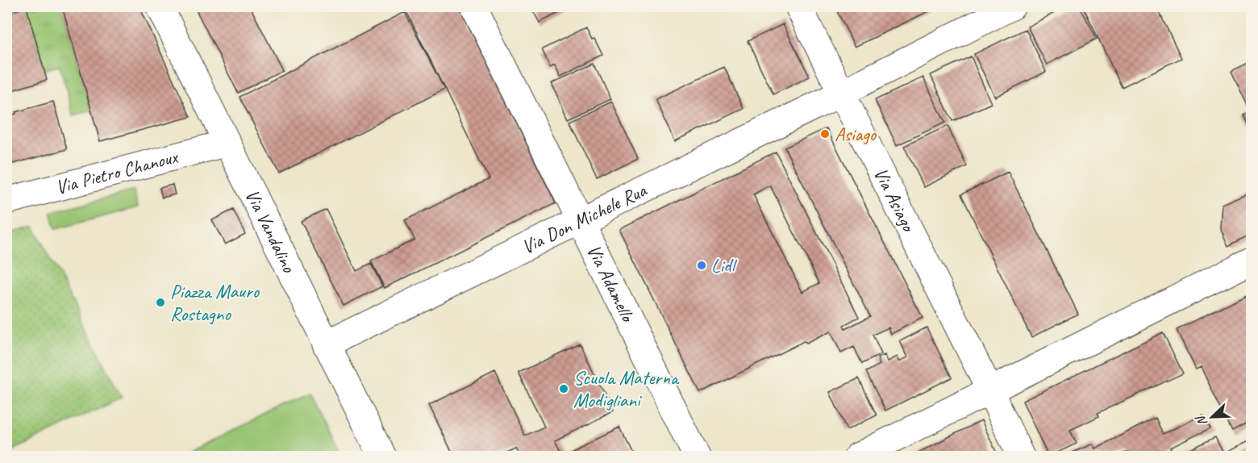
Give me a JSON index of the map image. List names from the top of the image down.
{
  "streets": {
    "street": [
      "Via Pietro Chanoux",
      "Via Asiago",
      "Via Don Michele Rua",
      "Via Vandalino",
      "Via Adamello"
    ]
  },
  "crossings": [
    ["Via Pietro Chanoux", "Via Vandalino"],
    ["Via Asiago", "Via Don Michele Rua"],
    ["Via Don Michele Rua", "Via Vandalino"],
    ["Via Don Michele Rua", "Via Adamello"]
  ],
  "places": [
    "Asiago",
    "Lidl",
    "Piazza Mauro Rostagno",
    "Scuola Materna Modigliani"
  ],
  "north": "bottom left"
}
